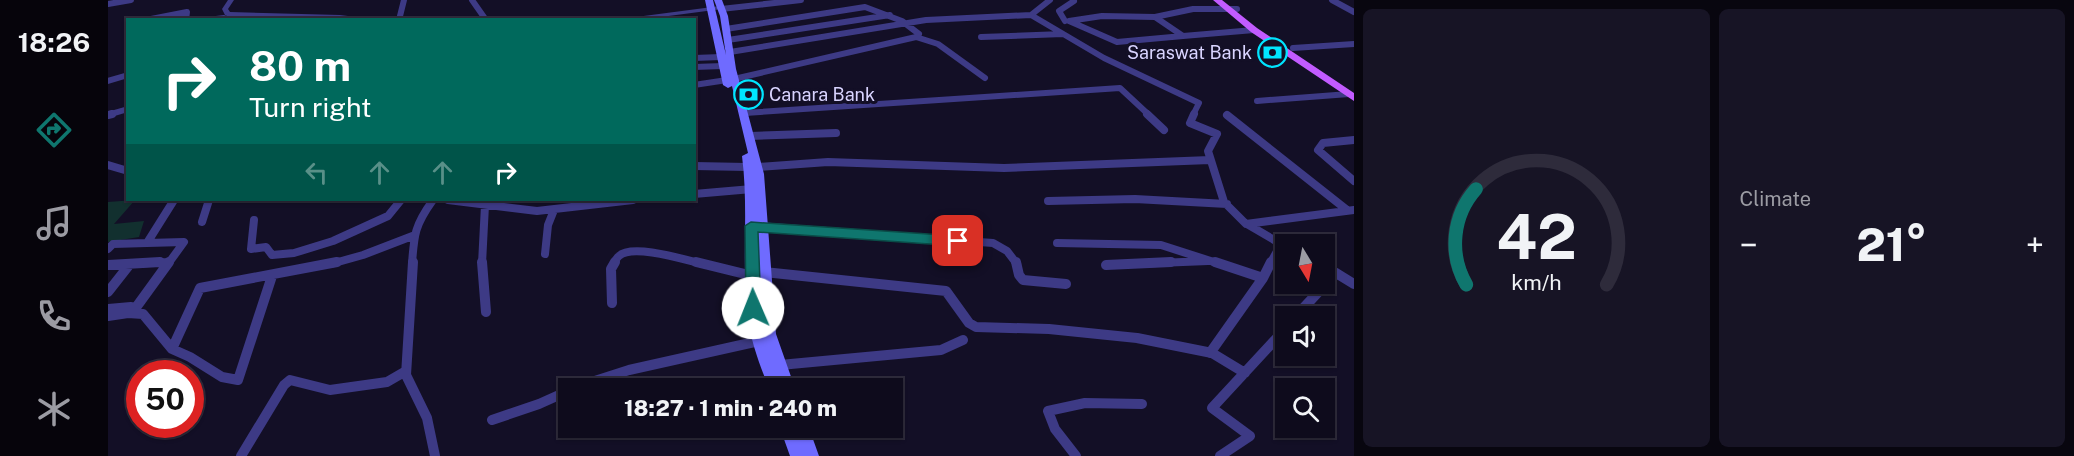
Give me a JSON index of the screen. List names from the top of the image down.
{
  "places": {
    "bank": ["Saraswat Bank", "Canara Bank"]
  },
  "north": "bottom",
  "page": {
    "tabs": "18:26",
    "tile": "Climate",
    "turn": ["80 m", "Turn right"],
    "heat": ["−", "21°", "+"],
    "limit": "50",
    "trip": "18:27 · 1 min · 240 m",
    "gauge": ["42", "km/h"]
  }
}
